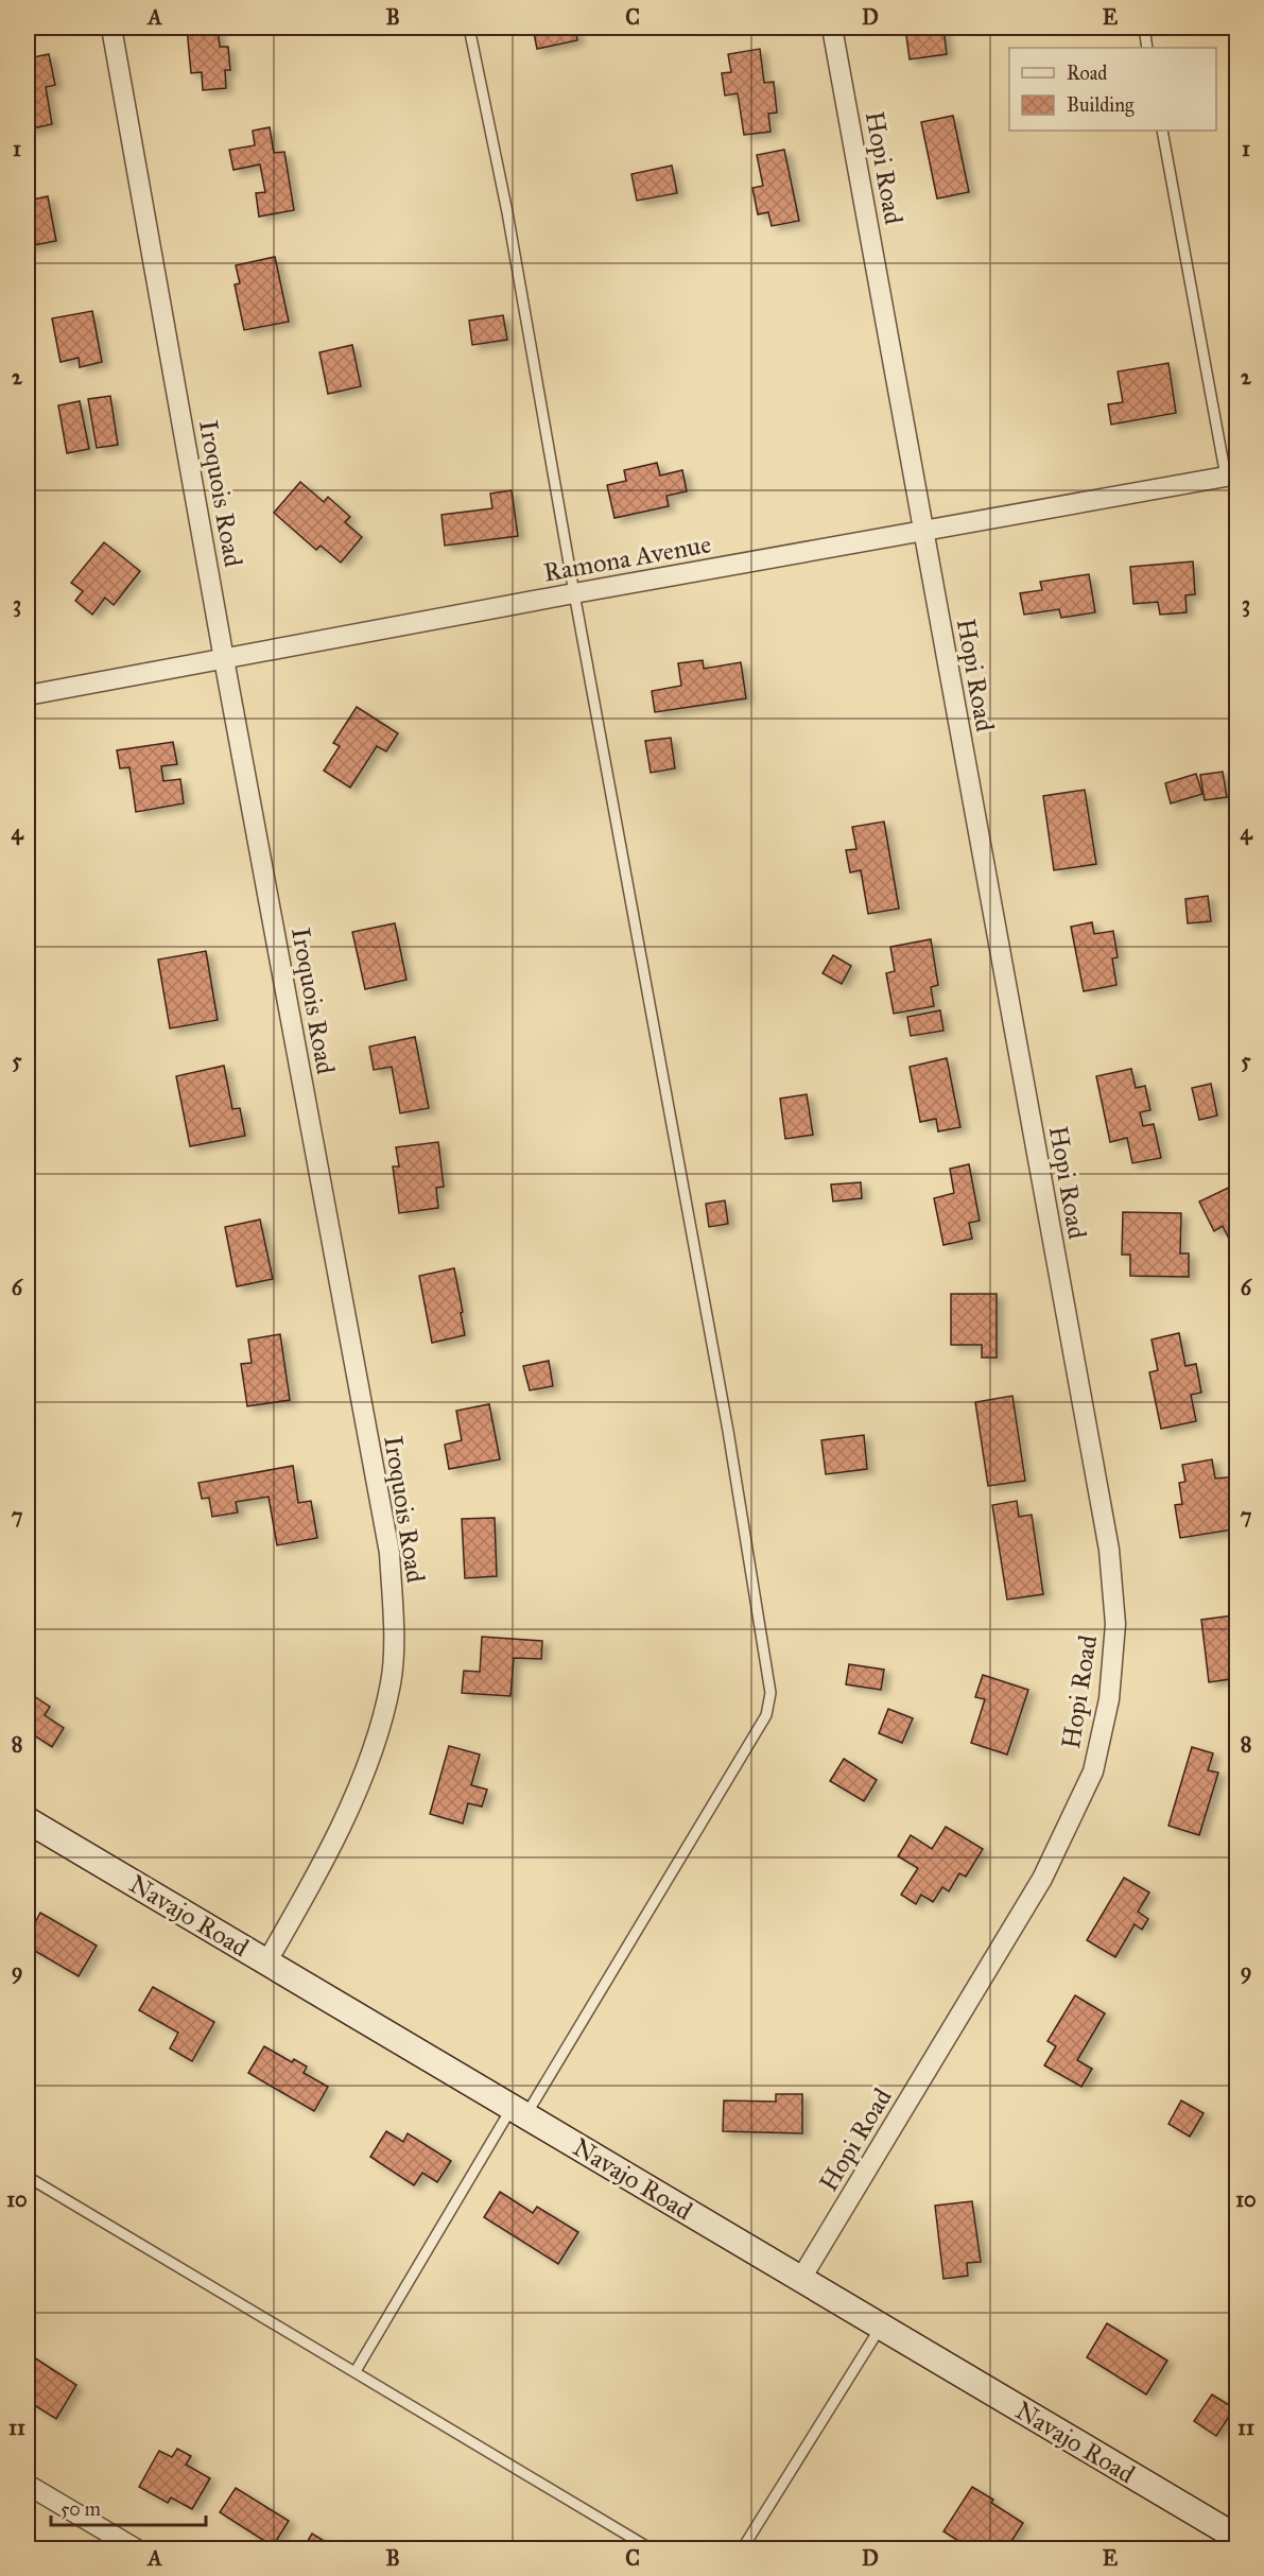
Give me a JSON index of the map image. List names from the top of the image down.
{
  "streets": {
    "main road": ["Navajo Road"],
    "street": ["Hopi Road", "Iroquois Road", "Ramona Avenue"]
  },
  "crossings": [
    ["Hopi Road", "Ramona Avenue"],
    ["Hopi Road", "Navajo Road"],
    ["Iroquois Road", "Ramona Avenue"],
    ["Iroquois Road", "Navajo Road"]
  ],
  "legend": ["Road", "Building"],
  "scale_bar": "50 m",
  "grid": {
    "columns": [
      "A",
      "B",
      "C",
      "D",
      "E"
    ],
    "rows": [
      "1",
      "2",
      "3",
      "4",
      "5",
      "6",
      "7",
      "8",
      "9",
      "10",
      "11"
    ]
  }
}
